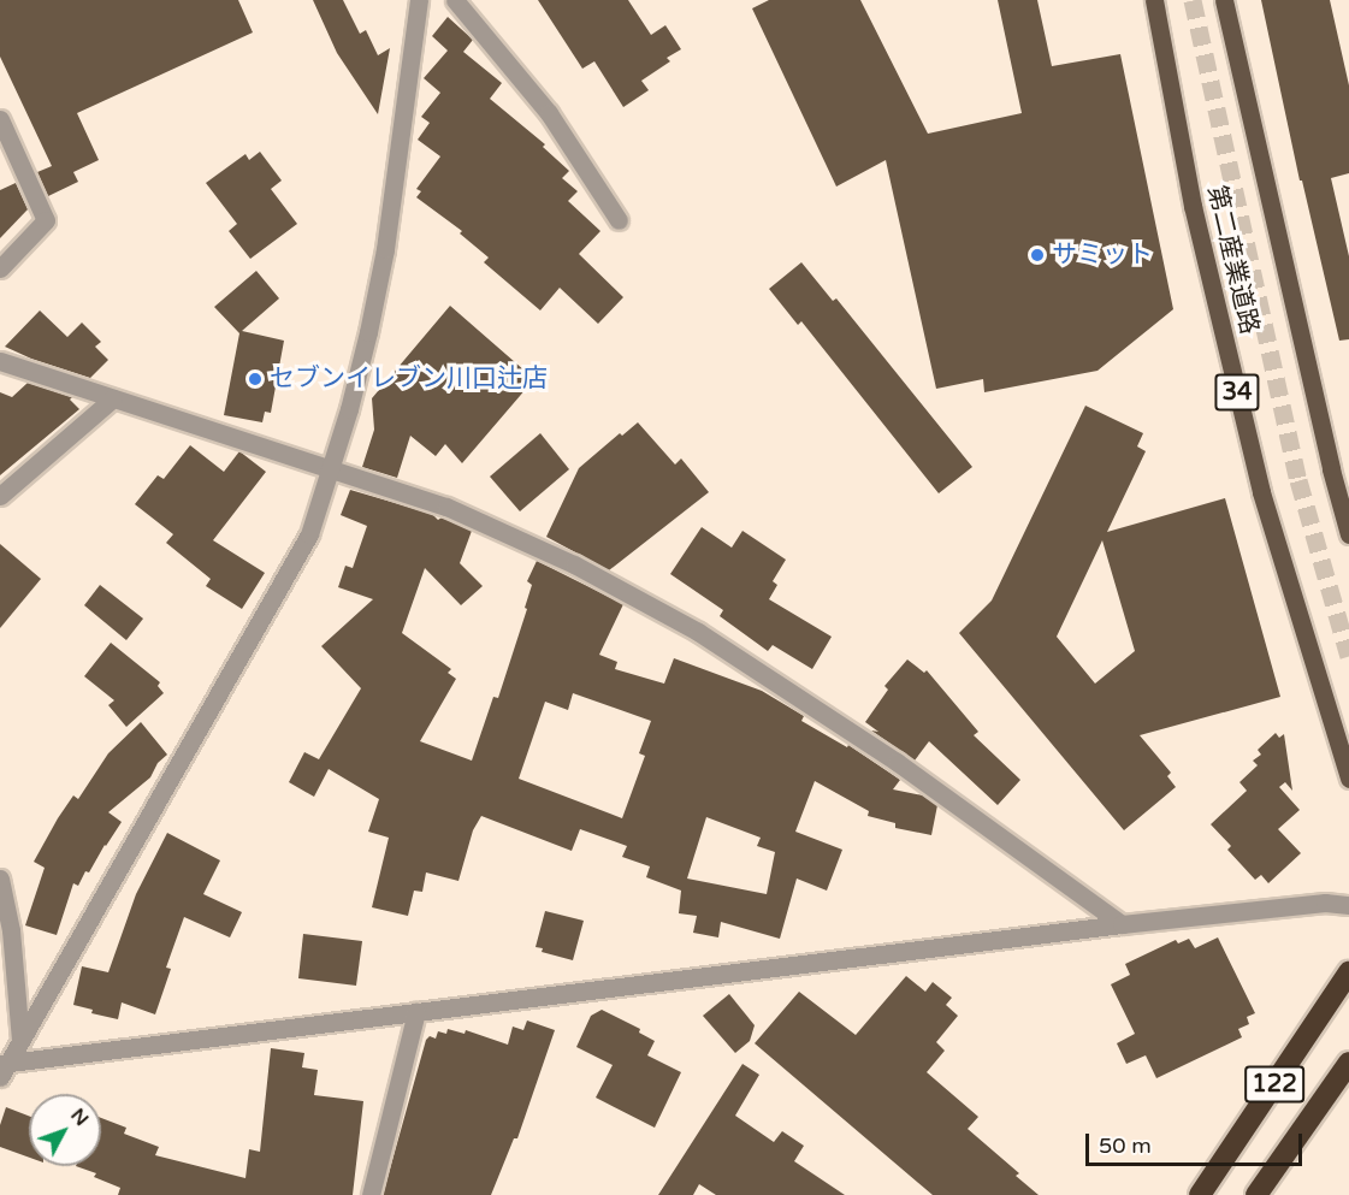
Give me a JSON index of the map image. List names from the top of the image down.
{
  "streets": {
    "highway": ["122"],
    "main road": ["第二産業道路", "34"]
  },
  "places": ["サミット", "セブンイレブン川口辻店"],
  "scale_bar": "50 m",
  "north": "top right"
}
